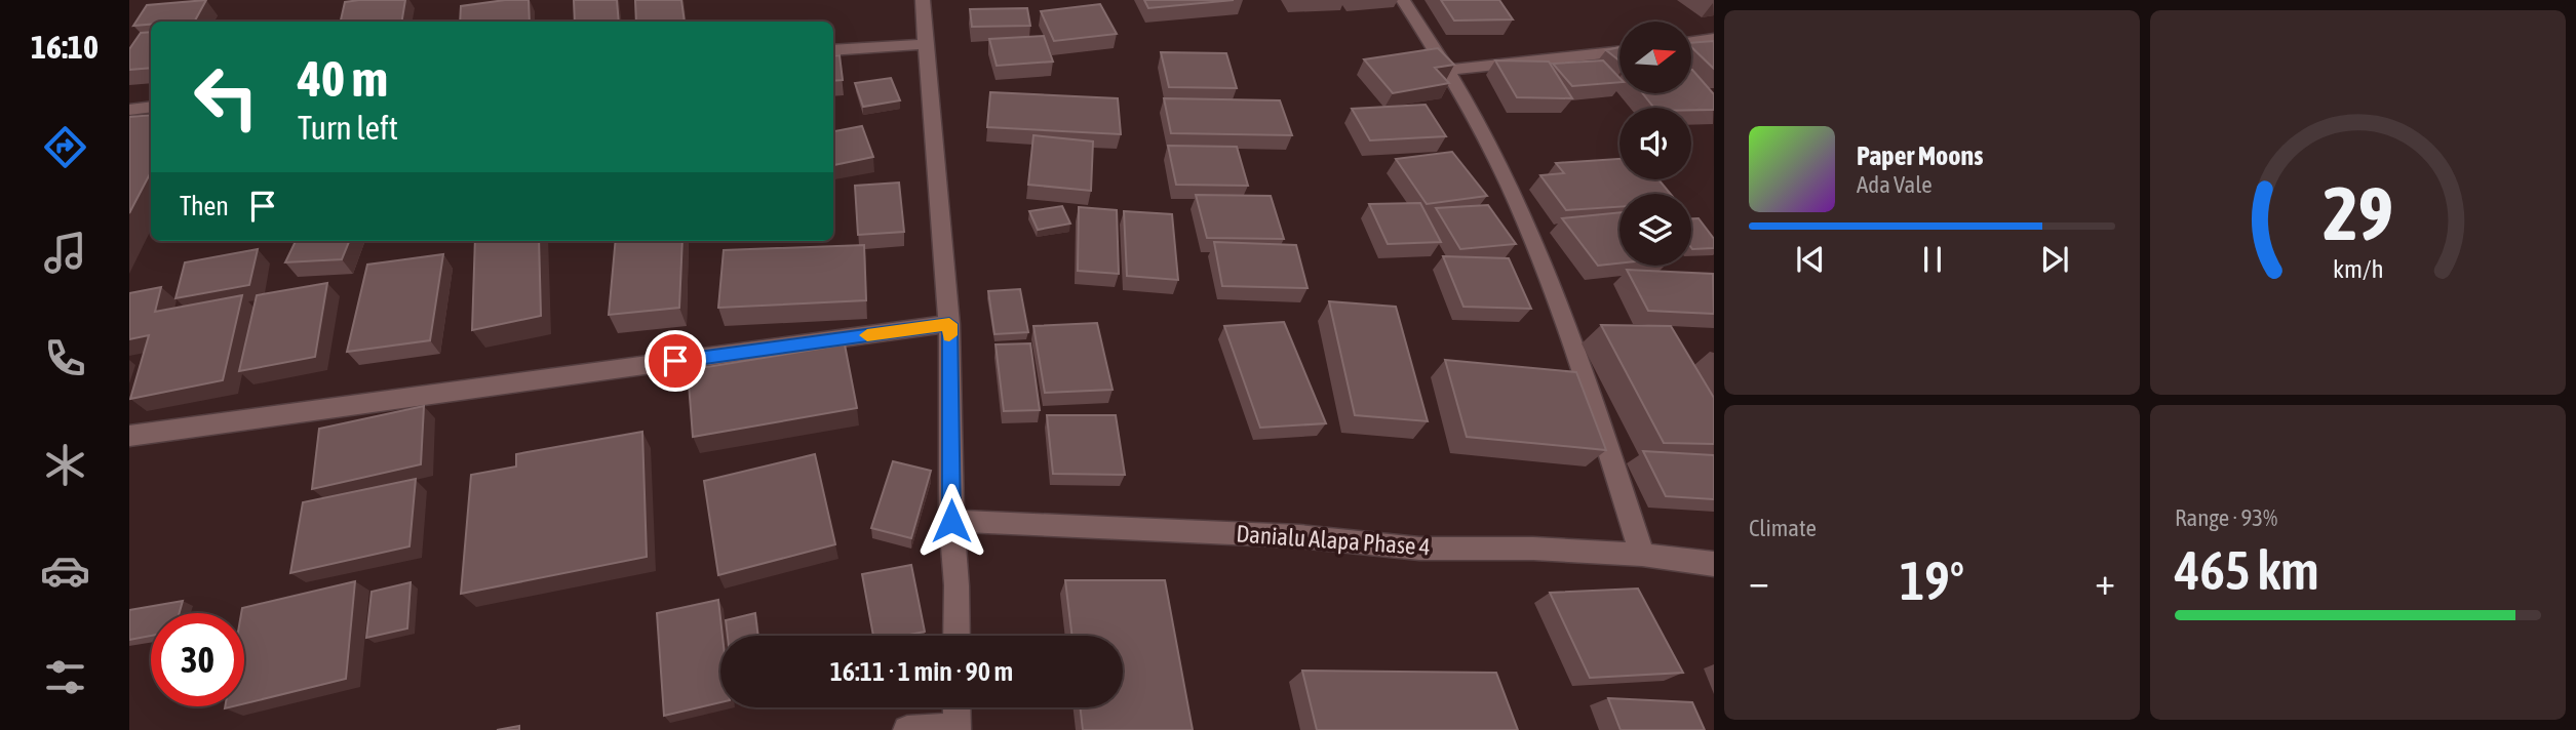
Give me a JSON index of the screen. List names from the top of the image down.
{
  "streets": {
    "street": ["Danialu Alapa Phase 4"]
  },
  "north": "right",
  "page": {
    "tabs": "16:10",
    "turn": ["40 m", "Turn left"],
    "song": ["Paper Moons", "Ada Vale"],
    "then": "Then",
    "tile": [
      "Climate",
      ["Range · 93%", "465 km"]
    ],
    "heat": ["−", "19°", "+"],
    "limit": "30",
    "trip": "16:11 · 1 min · 90 m",
    "gauge": ["29", "km/h"]
  }
}
